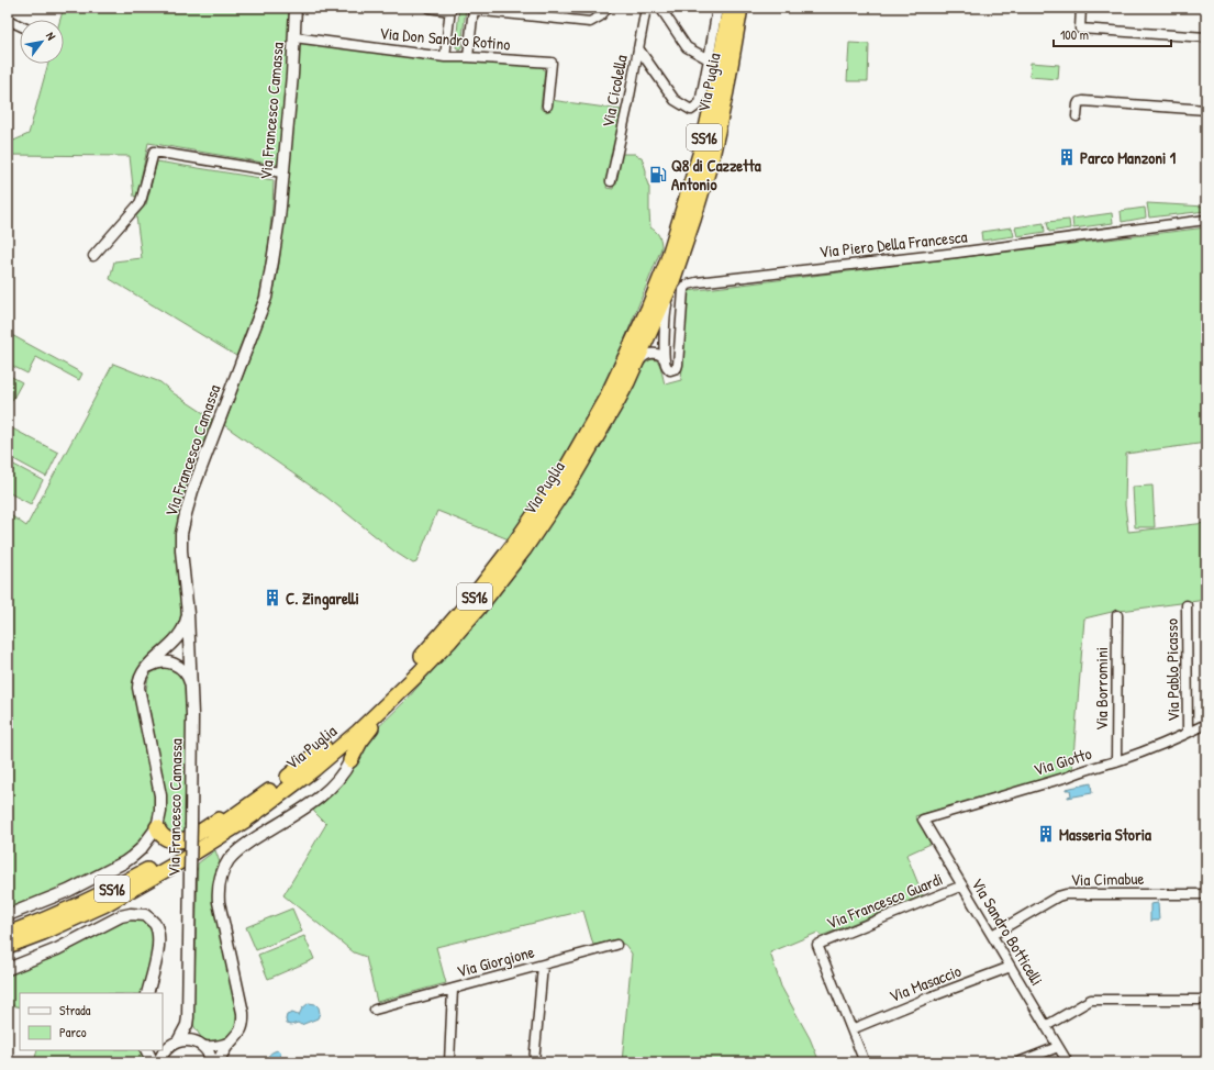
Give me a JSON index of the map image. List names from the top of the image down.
{
  "streets": {
    "highway": ["Via Puglia", "SS16"],
    "street": [
      "Via Don Sandro Rotino",
      "Via Cicolella",
      "Via Francesco Camassa",
      "Via Piero Della Francesca",
      "Via Pablo Picasso",
      "Via Borromini",
      "Via Giotto",
      "Via Cimabue",
      "Via Francesco Guardi",
      "Via Sandro Botticelli",
      "Via Giorgione",
      "Via Masaccio"
    ]
  },
  "crossings": [
    ["Via Don Sandro Rotino", "Via Francesco Camassa"],
    ["Via Puglia", "Via Francesco Camassa"],
    ["Via Puglia", "SS16"],
    ["Via Puglia", "Via Piero Della Francesca"],
    ["Via Francesco Camassa", "SS16"],
    ["Via Pablo Picasso", "Via Giotto"],
    ["Via Borromini", "Via Giotto"],
    ["Via Giotto", "Via Sandro Botticelli"],
    ["Via Cimabue", "Via Sandro Botticelli"],
    ["Via Francesco Guardi", "Via Sandro Botticelli"],
    ["Via Francesco Guardi", "Via Masaccio"],
    ["Via Sandro Botticelli", "Via Masaccio"]
  ],
  "places": {
    "building": ["Parco Manzoni 1", "C. Zingarelli", "Masseria Storia"],
    "fuel station": ["Q8 di Cazzetta Antonio"]
  },
  "legend": ["Strada", "Parco"],
  "scale_bar": "100 m",
  "north": "top right"
}
